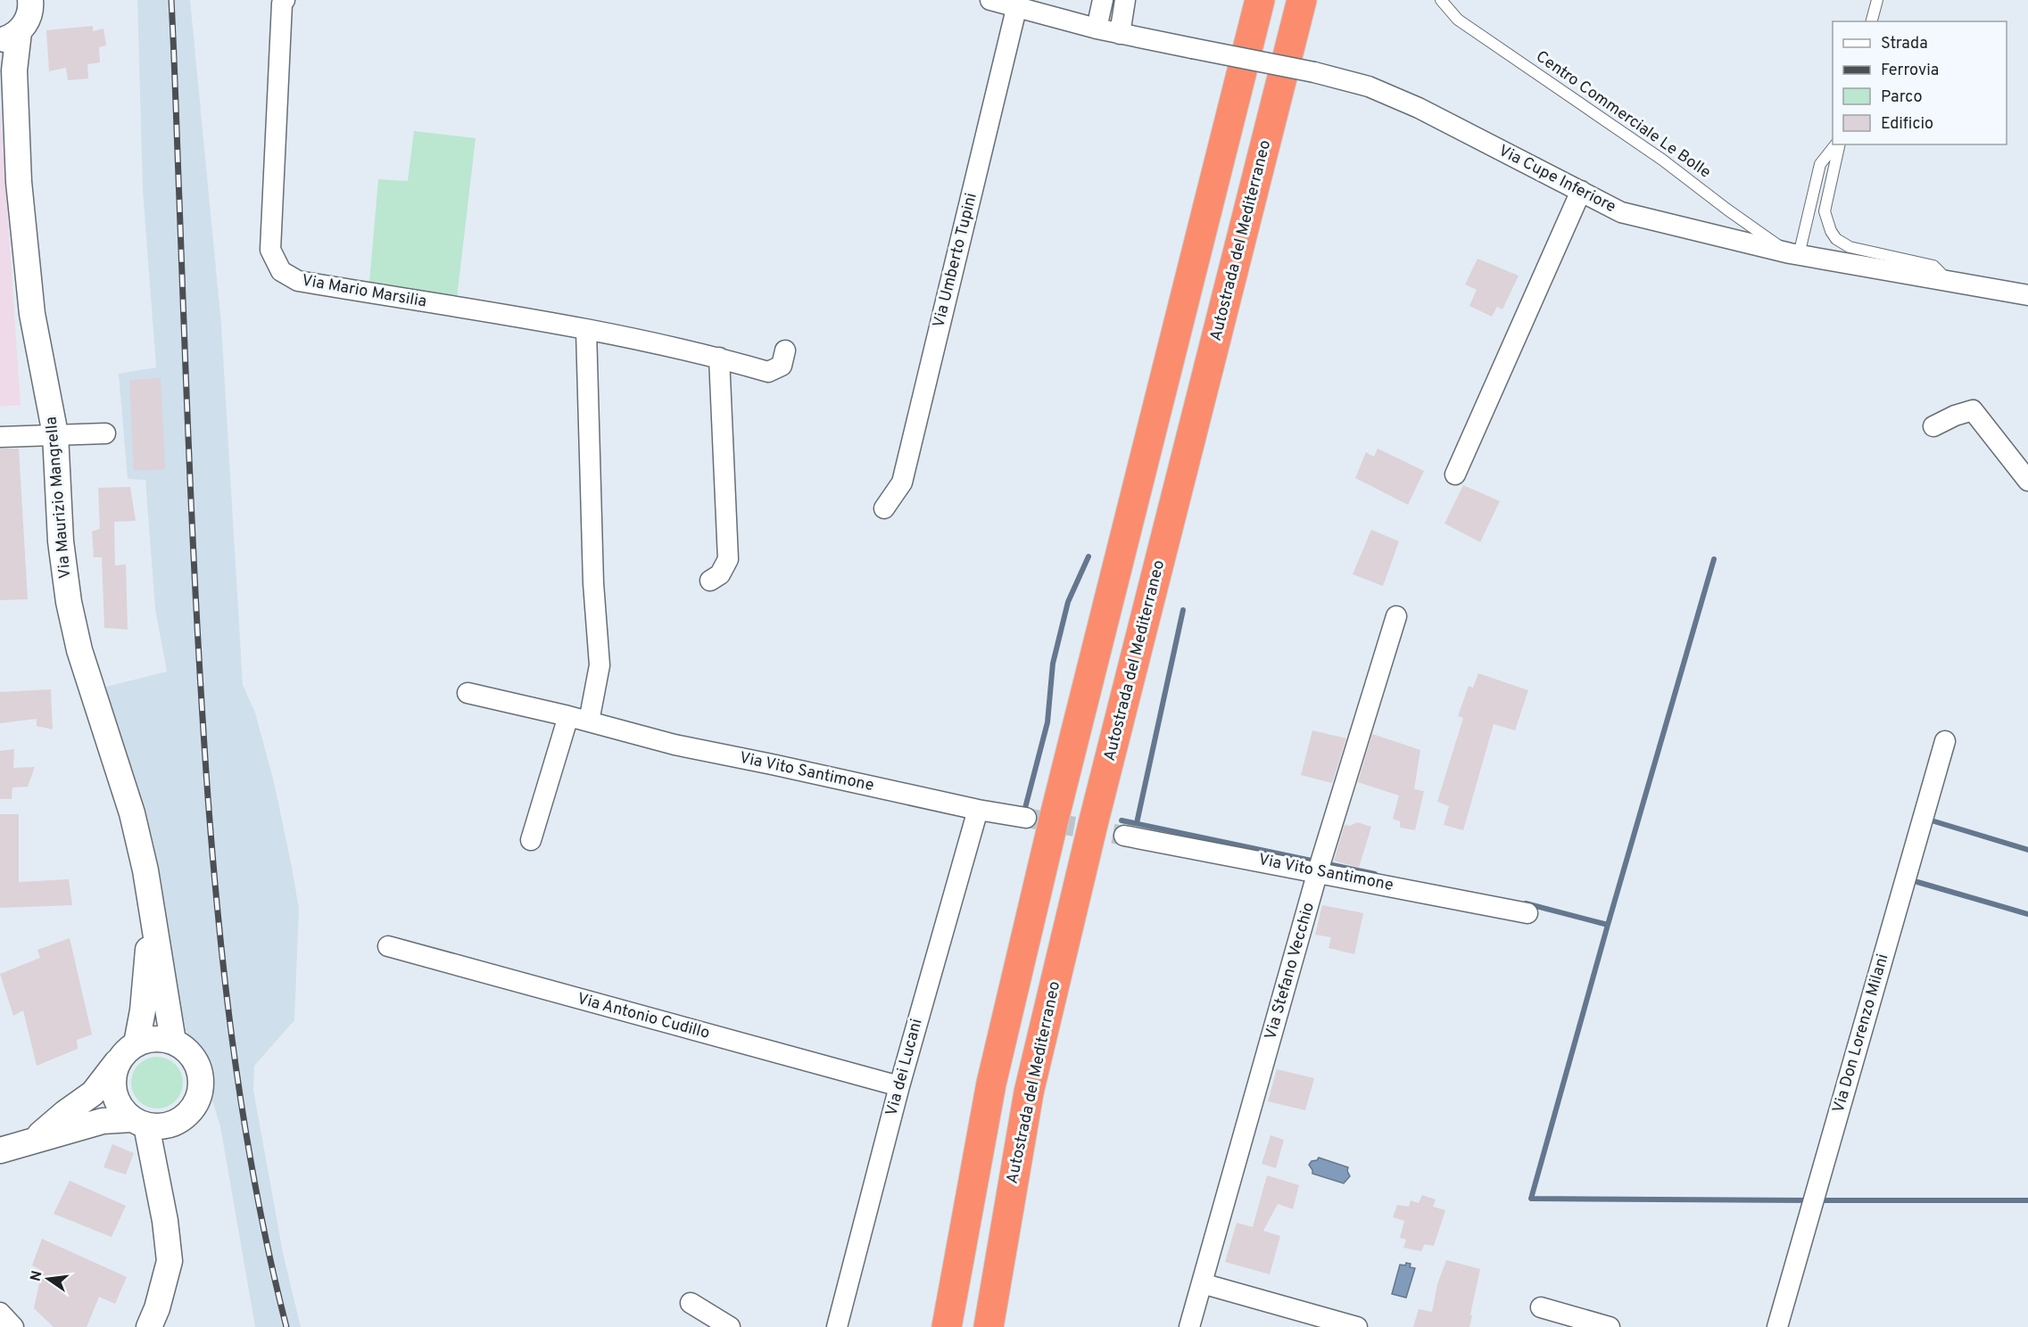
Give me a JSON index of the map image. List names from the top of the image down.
{
  "streets": {
    "highway": ["Autostrada del Mediterraneo"],
    "street": [
      "Via Cupe Inferiore",
      "Via Umberto Tupini",
      "Via Mario Marsilia",
      "Via Maurizio Mangrella",
      "Via Vito Santimone",
      "Via Stefano Vecchio",
      "Via Antonio Cudillo",
      "Via Don Lorenzo Milani",
      "Via dei Lucani"
    ],
    "lane": ["Centro Commerciale Le Bolle"]
  },
  "crossings": [
    ["Centro Commerciale Le Bolle", "Via Cupe Inferiore"],
    ["Via Cupe Inferiore", "Via Umberto Tupini"],
    ["Via Vito Santimone", "Via Stefano Vecchio"],
    ["Via Vito Santimone", "Via dei Lucani"],
    ["Via Antonio Cudillo", "Via dei Lucani"]
  ],
  "legend": [
    "Strada",
    "Ferrovia",
    "Parco",
    "Edificio"
  ],
  "north": "left"
}
